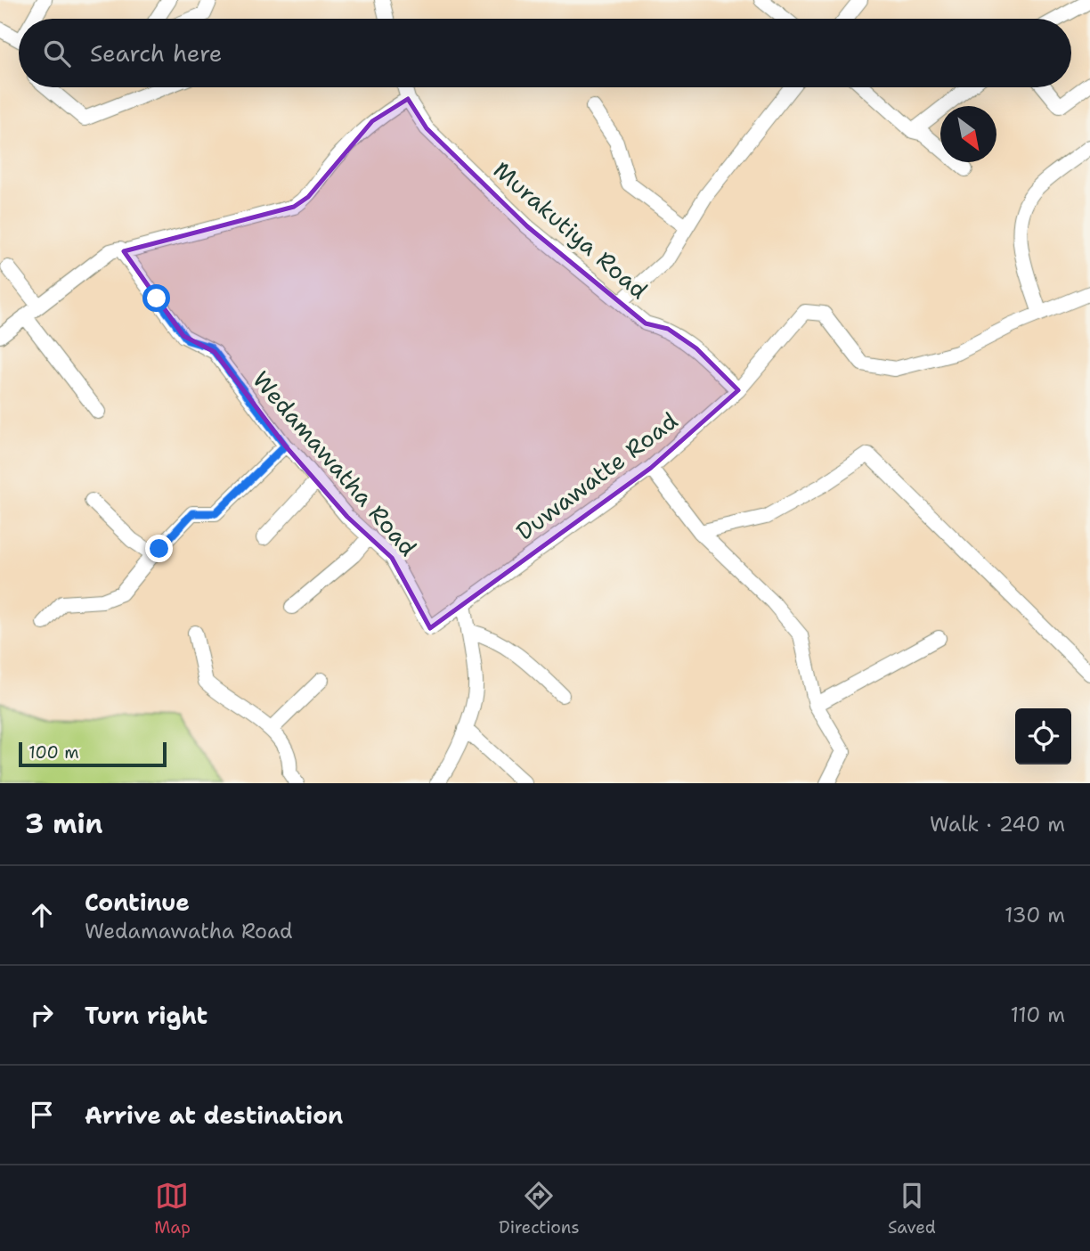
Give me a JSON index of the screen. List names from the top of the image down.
{
  "streets": {
    "street": ["Murakutiya Road", "Wedamawatha Road", "Duwawatte Road"]
  },
  "crossings": [
    ["Murakutiya Road", "Duwawatte Road"],
    ["Wedamawatha Road", "Duwawatte Road"]
  ],
  "scale_bar": "100 m",
  "north": "bottom right",
  "page": {
    "search": "Search here",
    "scale": "100 m",
    "heading": ["3 min", "Walk · 240 m"],
    "list": [
      ["Continue", "Wedamawatha Road", "130 m"],
      ["Turn right", "110 m"],
      "Arrive at destination"
    ],
    "nav": ["Map", "Directions", "Saved"]
  }
}
